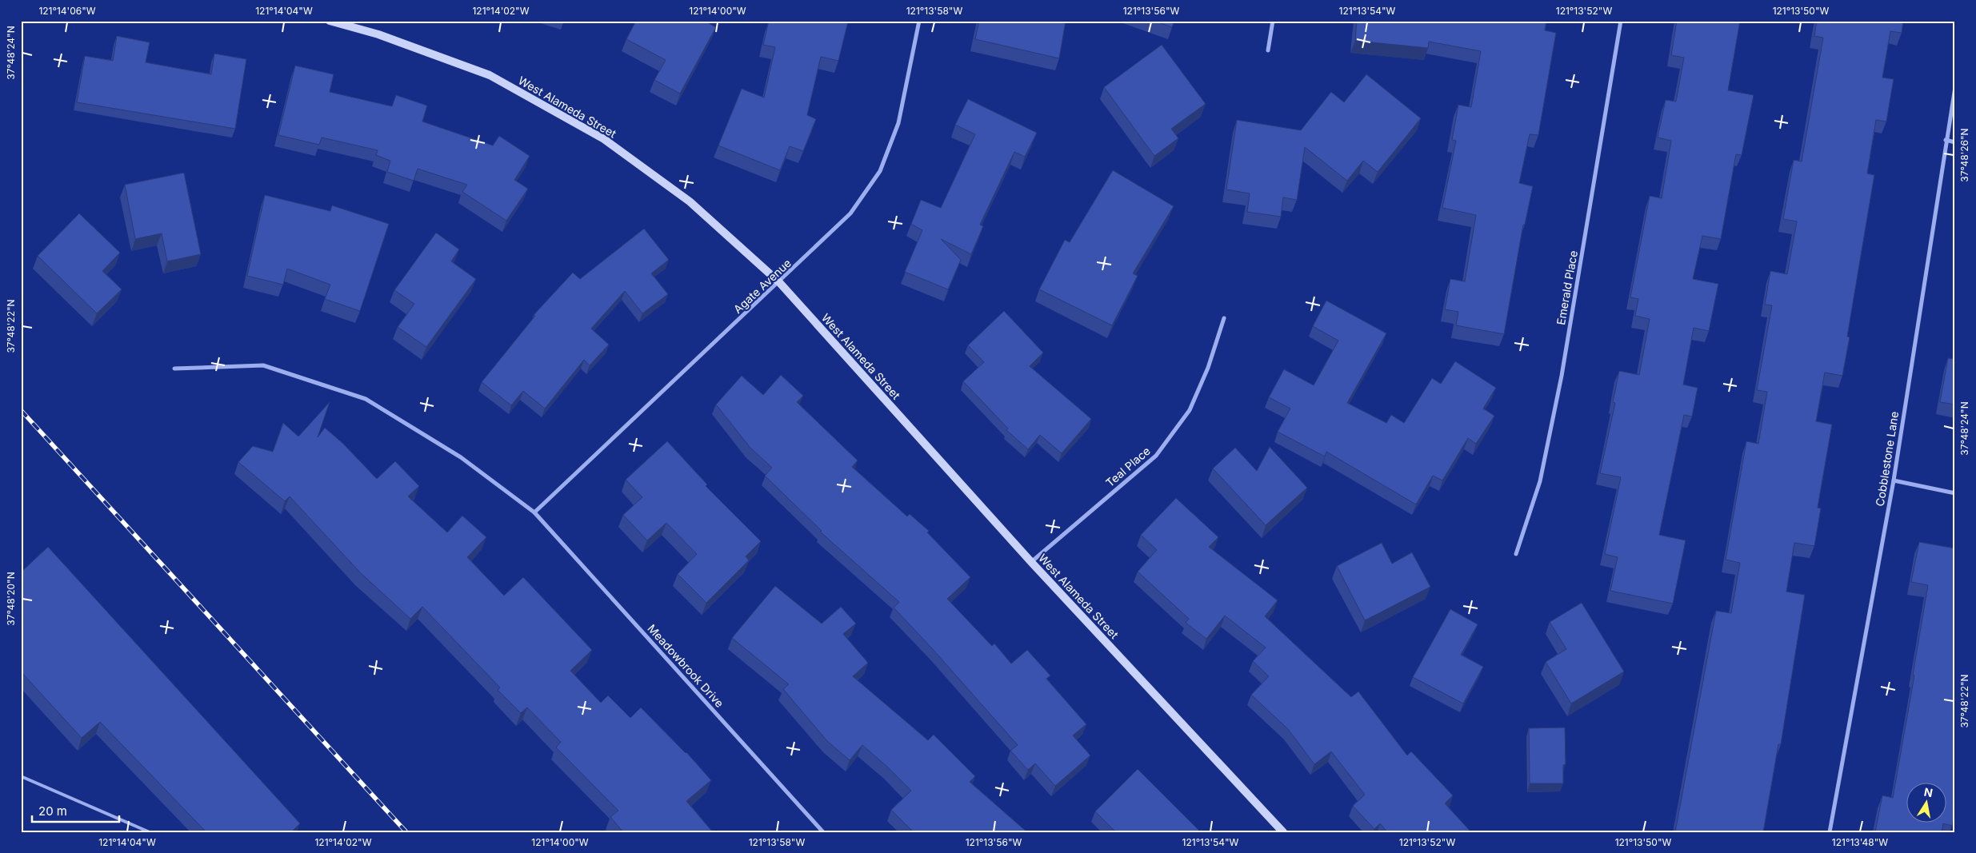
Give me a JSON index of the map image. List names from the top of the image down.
{
  "streets": {
    "street": [
      "West Alameda Street",
      "Agate Avenue",
      "Emerald Place",
      "Cobblestone Lane",
      "Teal Place",
      "Meadowbrook Drive"
    ]
  },
  "crossings": [
    ["West Alameda Street", "Agate Avenue"],
    ["West Alameda Street", "Teal Place"],
    ["Agate Avenue", "Meadowbrook Drive"]
  ],
  "scale_bar": "20 m",
  "north": "top",
  "coordinates": [
    "121°14'06\"W",
    "121°14'04\"W",
    "121°14'02\"W",
    "121°14'00\"W",
    "121°13'58\"W",
    "121°13'56\"W",
    "121°13'54\"W",
    "121°13'52\"W",
    "121°13'50\"W",
    "37°48'24\"N",
    "37°48'26\"N",
    "37°48'22\"N",
    "37°48'20\"N",
    "121°13'48\"W"
  ]
}
